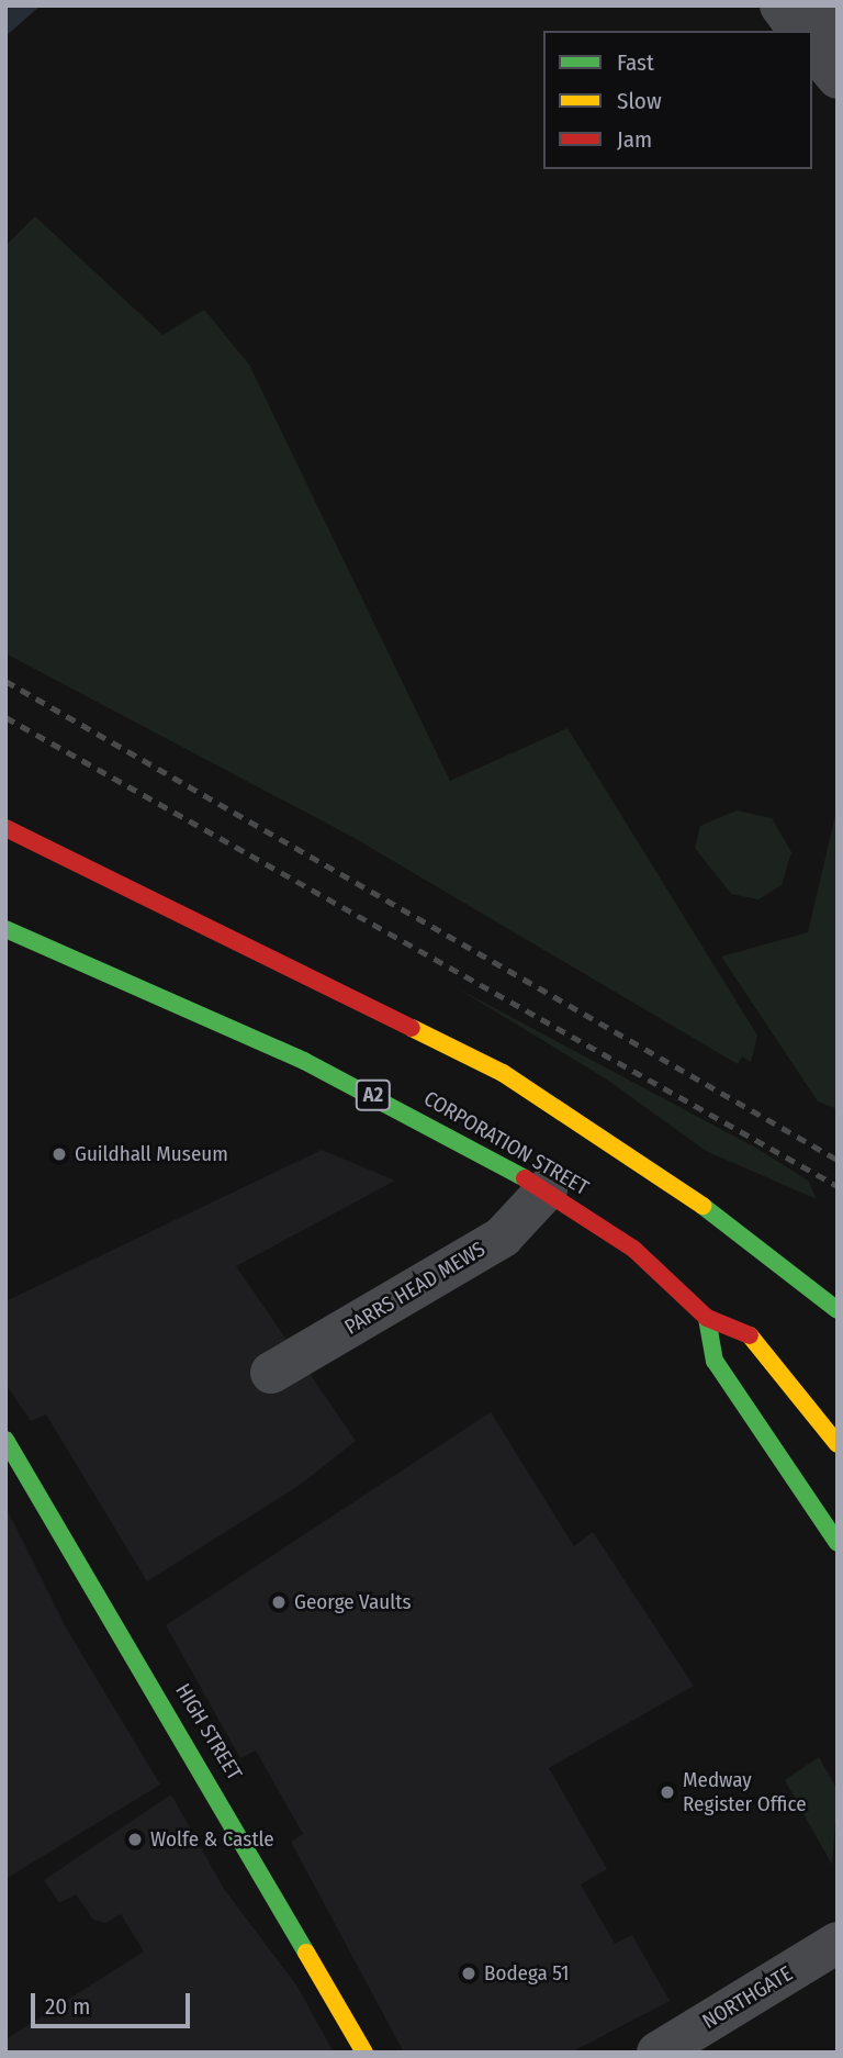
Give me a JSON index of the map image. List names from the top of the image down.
{
  "streets": {
    "main road": ["A2", "CORPORATION STREET", "HIGH STREET"],
    "street": ["PARRS HEAD MEWS", "NORTHGATE"]
  },
  "crossings": [
    ["CORPORATION STREET", "PARRS HEAD MEWS"]
  ],
  "places": [
    "Guildhall Museum",
    "George Vaults",
    "Medway Register Office",
    "Wolfe & Castle",
    "Bodega 51"
  ],
  "legend": ["Fast", "Slow", "Jam"],
  "scale_bar": "20 m"
}
